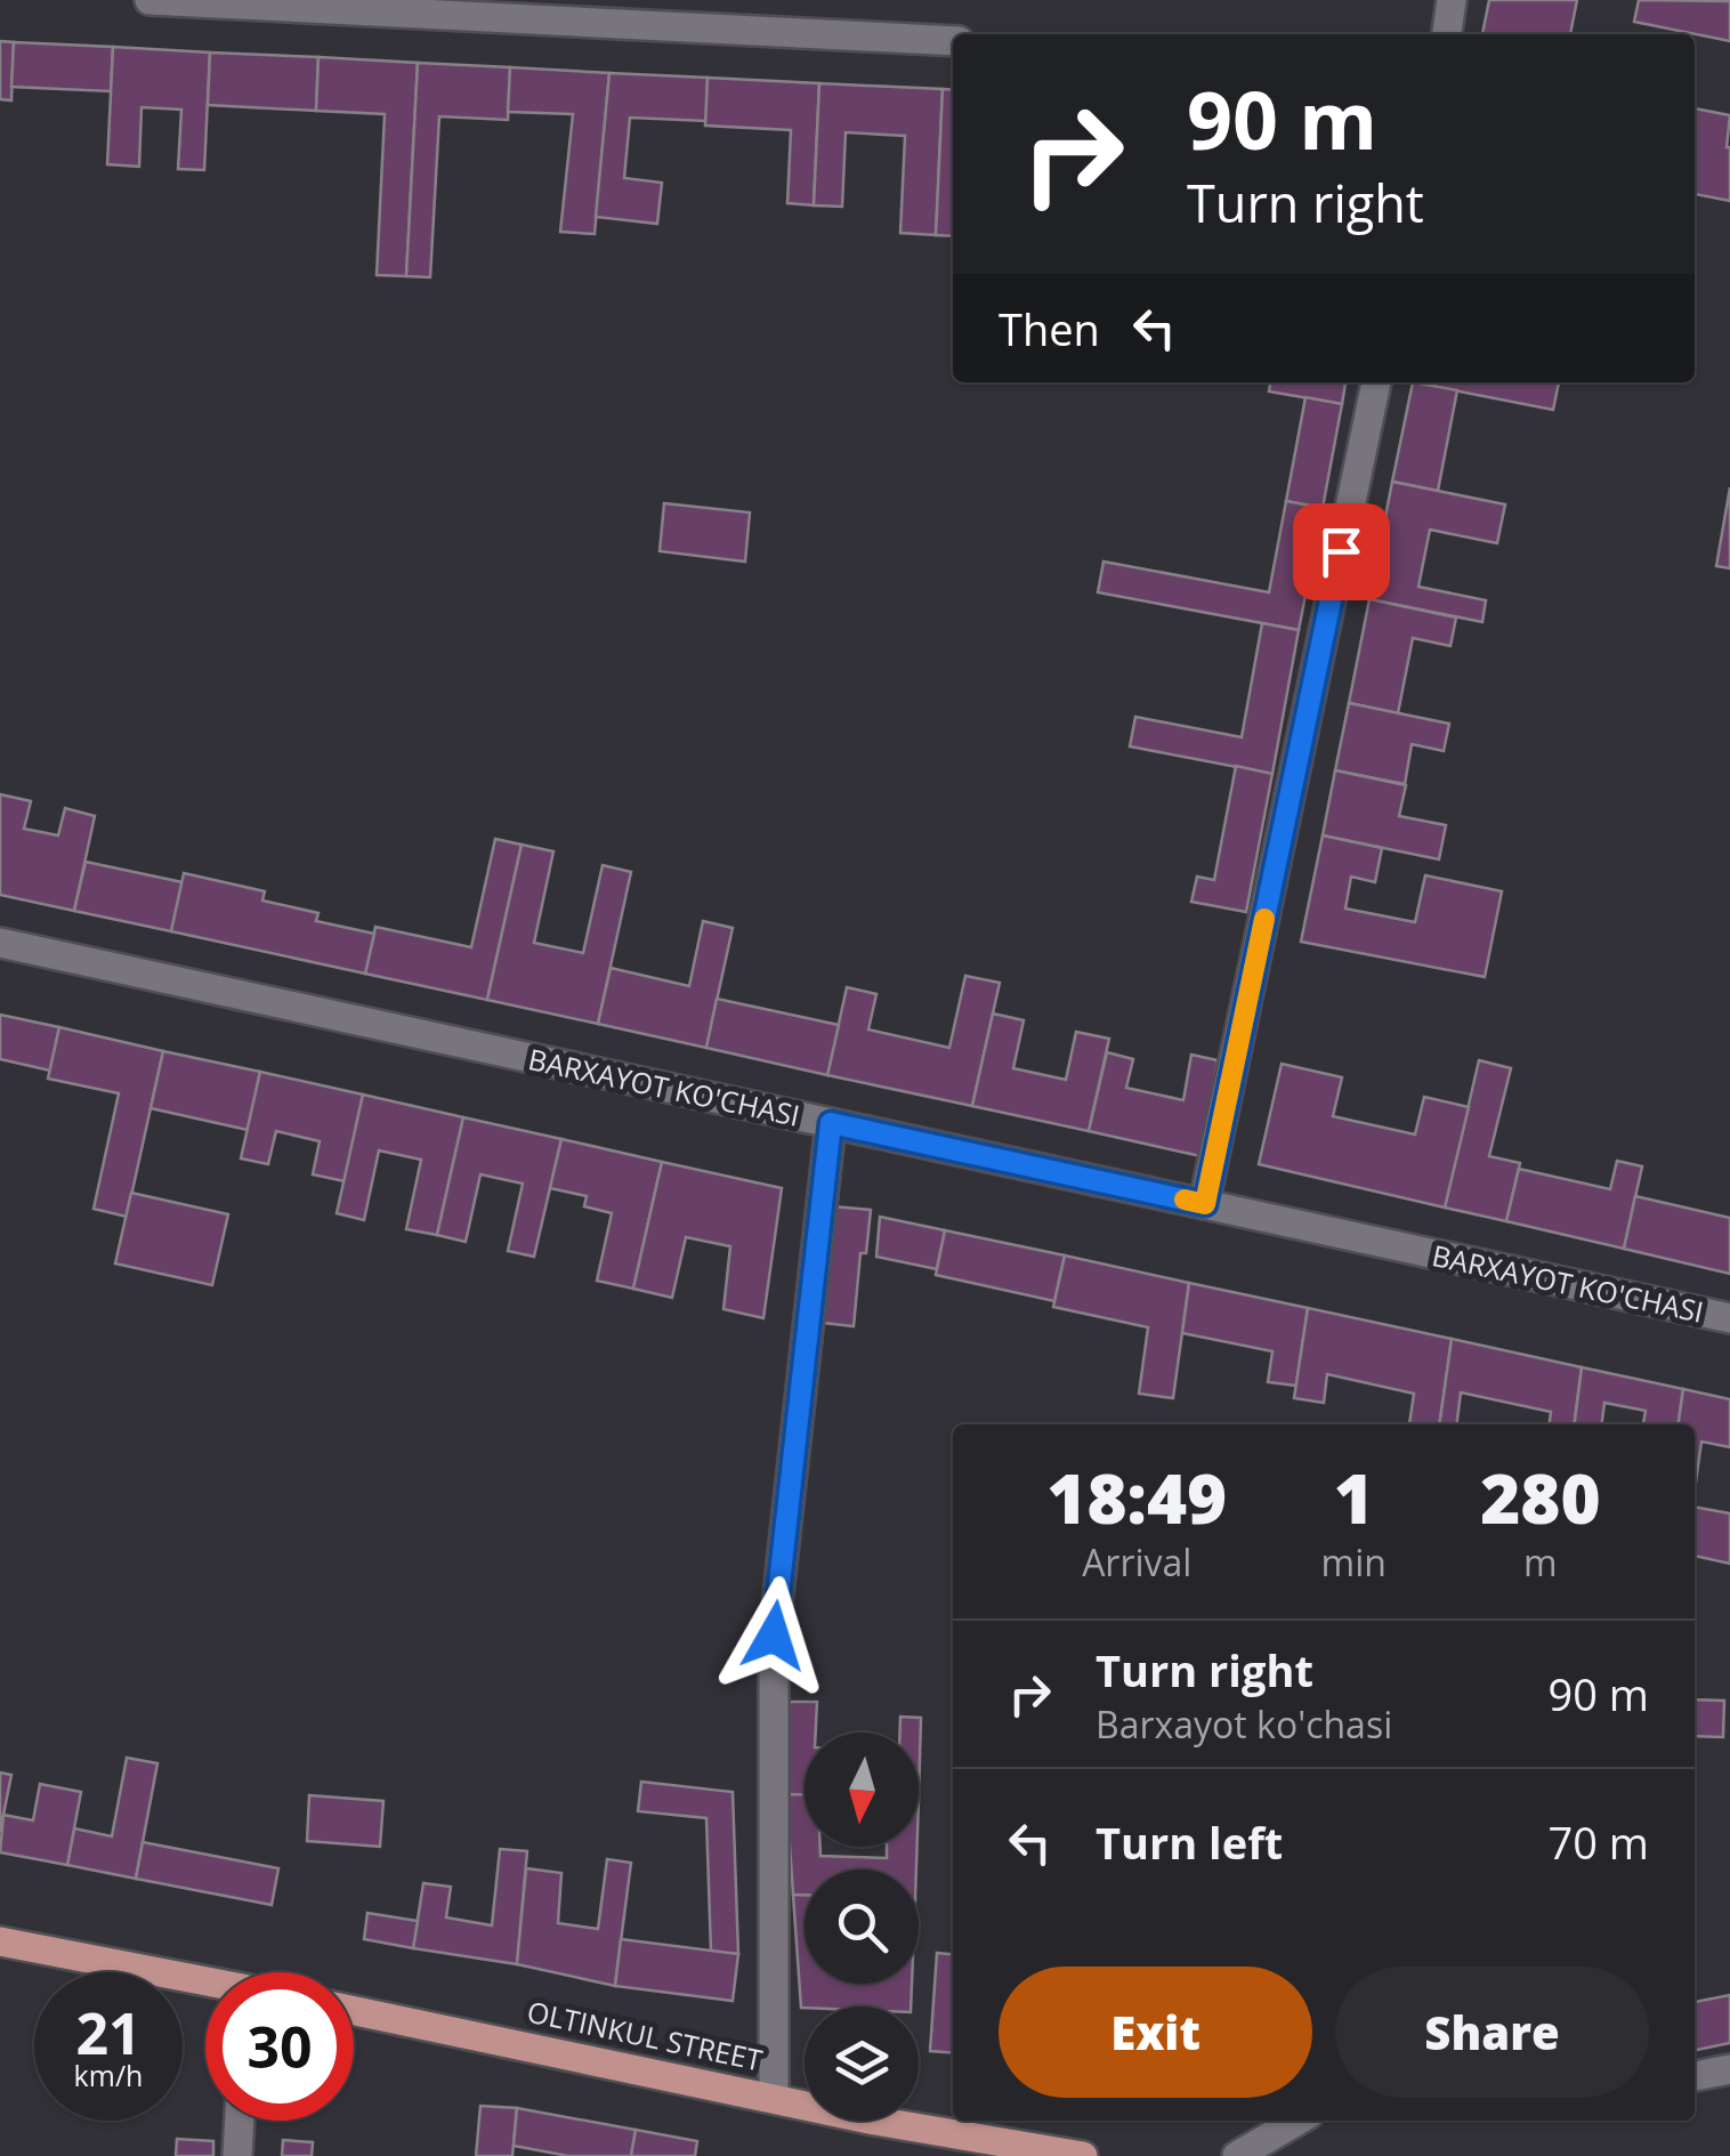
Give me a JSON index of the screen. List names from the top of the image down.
{
  "streets": {
    "main road": ["OLTINKUL STREET"],
    "street": ["BARXAYOT KO'CHASI"]
  },
  "north": "bottom",
  "page": {
    "turn": ["90 m", "Turn right"],
    "then": "Then",
    "eta": [
      "18:49",
      "Arrival",
      "1",
      "min",
      "280",
      "m"
    ],
    "list": [
      {
        "name": "Turn right",
        "note": "Barxayot ko'chasi",
        "value": "90 m"
      },
      {
        "name": "Turn left",
        "value": "70 m"
      }
    ],
    "buttons": ["Exit", "Share"],
    "speed": "21 km/h",
    "limit": "30"
  }
}
